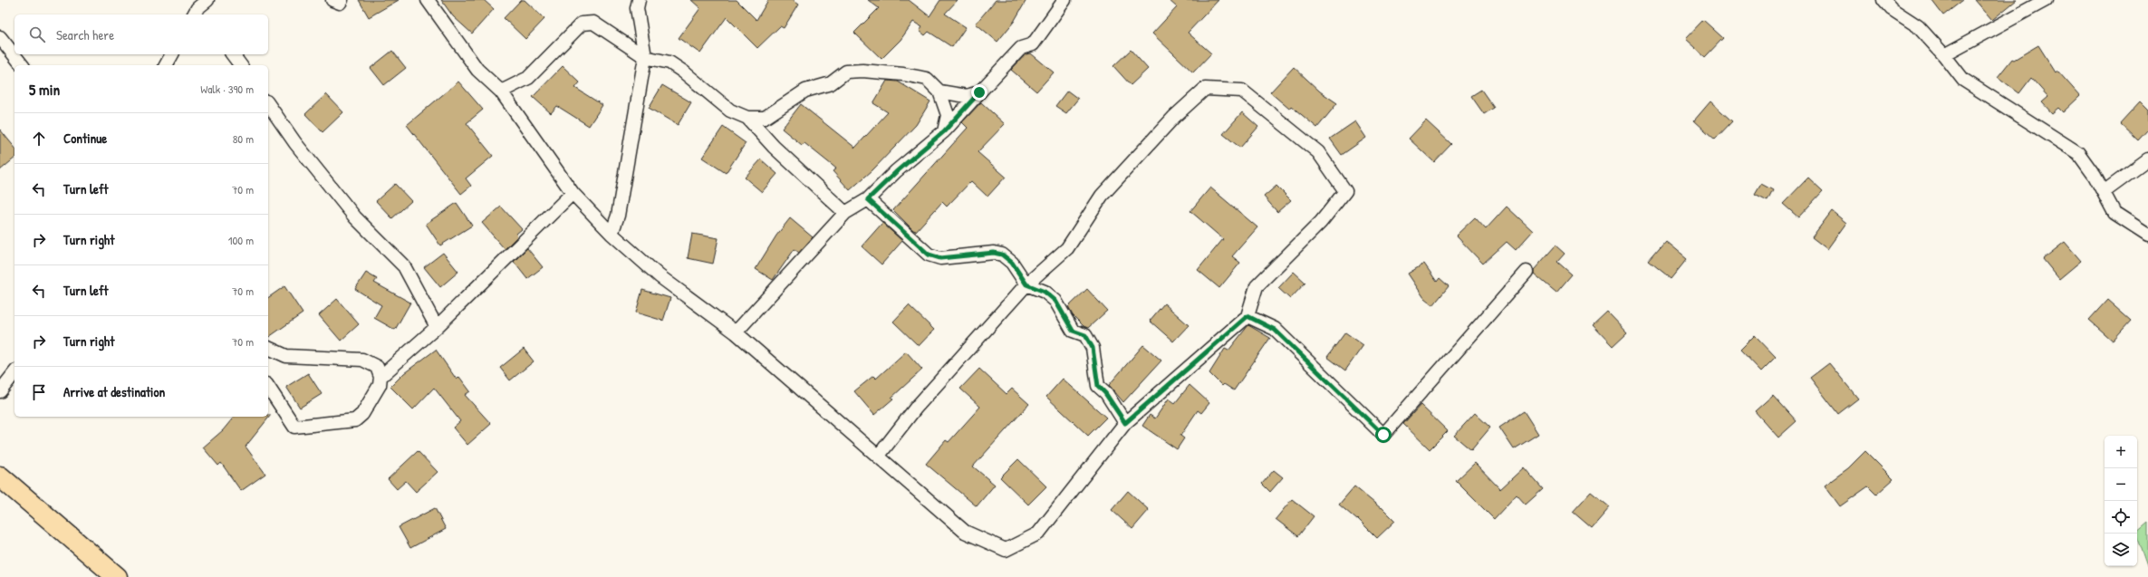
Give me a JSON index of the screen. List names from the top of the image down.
{
  "page": {
    "search": "Search here",
    "heading": ["5 min", "Walk · 390 m"],
    "list": [
      ["Continue", "80 m"],
      ["Turn left", "70 m"],
      ["Turn right", "100 m"],
      ["Turn left", "70 m"],
      ["Turn right", "70 m"],
      "Arrive at destination"
    ],
    "map_buttons": ["+", "−"]
  }
}
